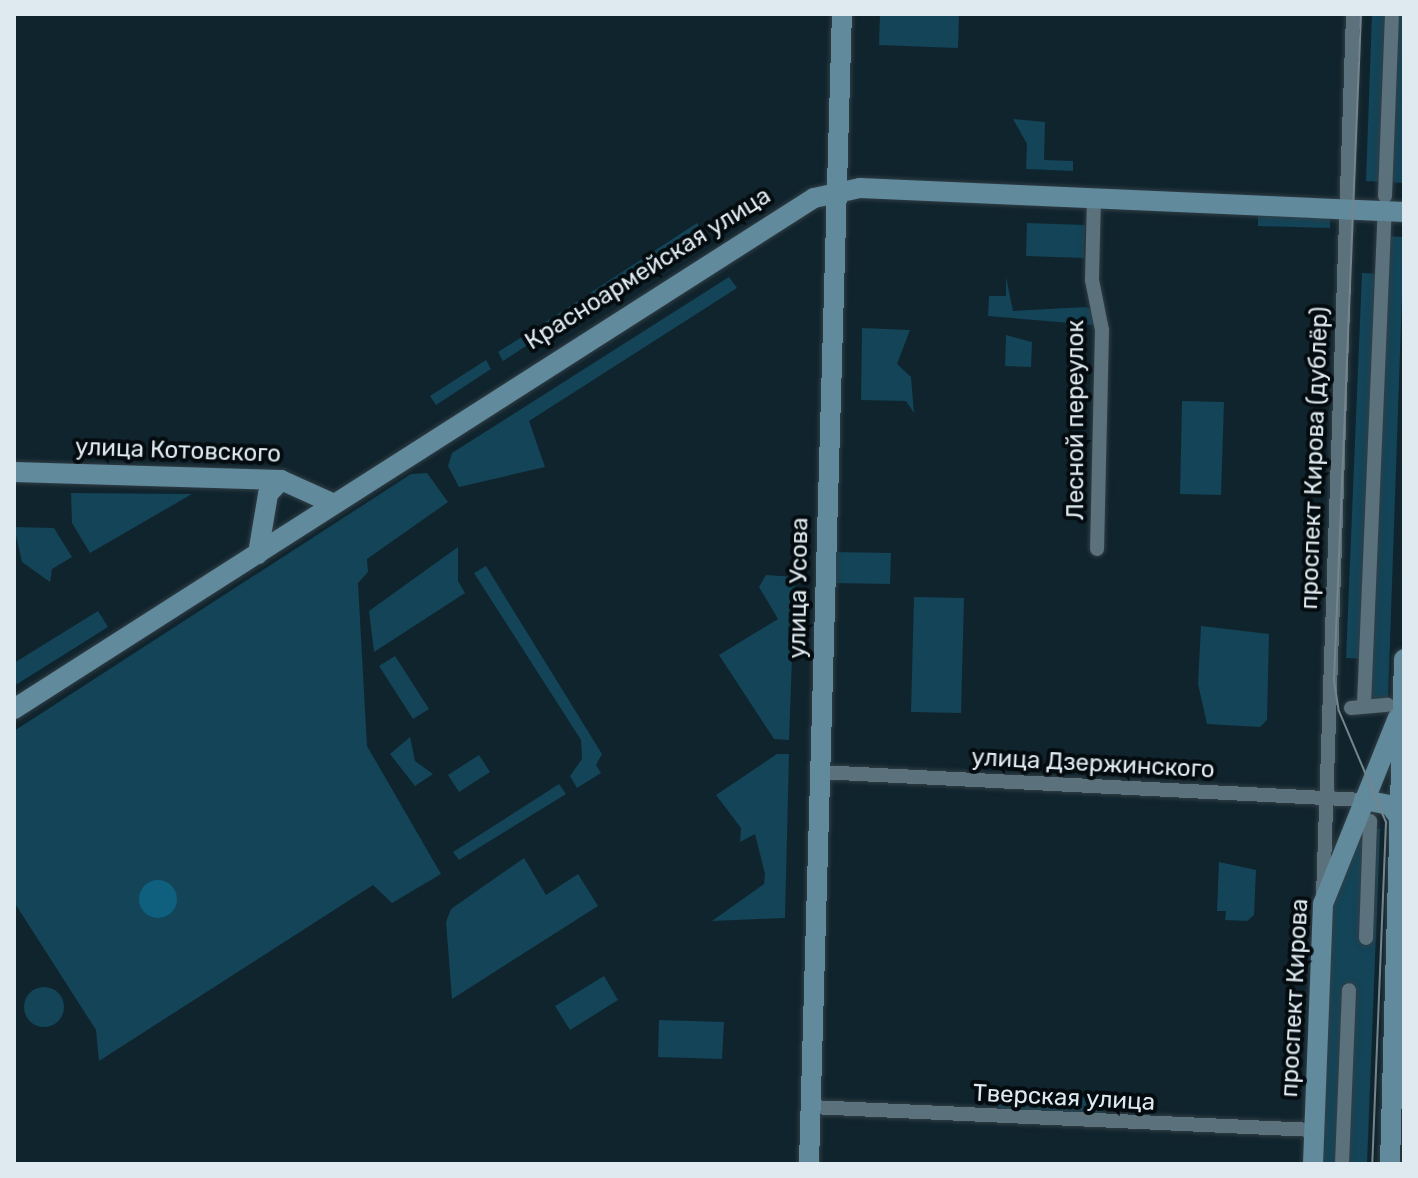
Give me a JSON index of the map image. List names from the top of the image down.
{
  "streets": {
    "main road": [
      "Красноармейская улица",
      "улица Котовского",
      "улица Усова",
      "проспект Кирова"
    ],
    "street": [
      "Лесной переулок",
      "проспект Кирова (дублёр)",
      "улица Дзержинского",
      "Тверская улица"
    ]
  },
  "crossings": [
    ["Красноармейская улица", "Лесной переулок"],
    ["Красноармейская улица", "улица Котовского"],
    ["Красноармейская улица", "проспект Кирова (дублёр)"],
    ["Красноармейская улица", "улица Усова"],
    ["проспект Кирова (дублёр)", "улица Дзержинского"],
    ["проспект Кирова (дублёр)", "проспект Кирова"],
    ["улица Усова", "улица Дзержинского"],
    ["улица Усова", "Тверская улица"],
    ["улица Дзержинского", "проспект Кирова"],
    ["проспект Кирова", "Тверская улица"]
  ]
}
